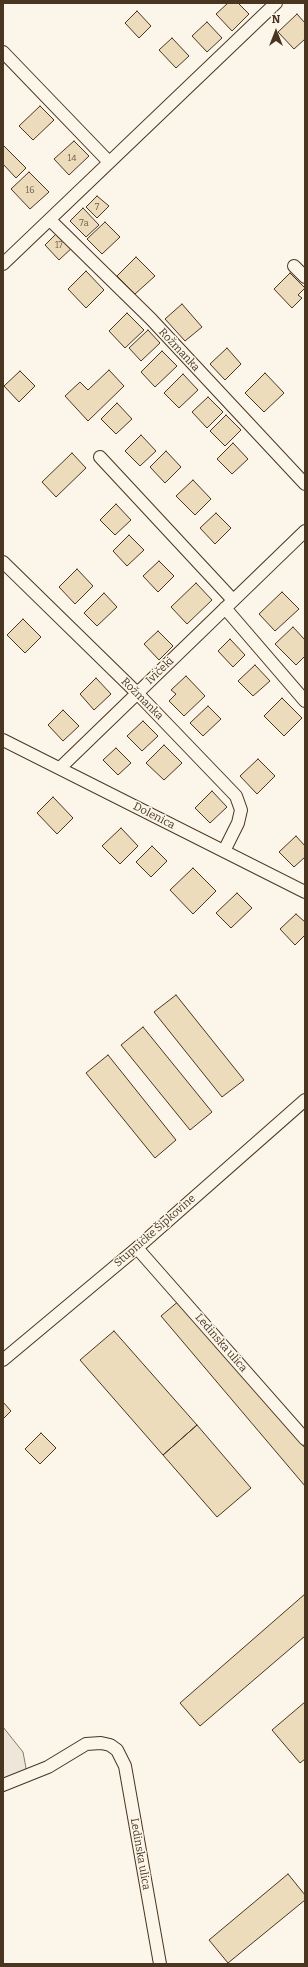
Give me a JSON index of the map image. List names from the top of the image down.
{
  "streets": {
    "street": [
      "Rožmanka",
      "Ivičeki",
      "Dolenica",
      "Stupničke Šipkovine",
      "Ledinska ulica"
    ]
  },
  "crossings": [
    ["Rožmanka", "Ivičeki"],
    ["Rožmanka", "Dolenica"],
    ["Ivičeki", "Dolenica"],
    ["Stupničke Šipkovine", "Ledinska ulica"]
  ],
  "house_numbers": [
    "14",
    "16",
    "7",
    "7a",
    "17"
  ],
  "north": "top"
}
